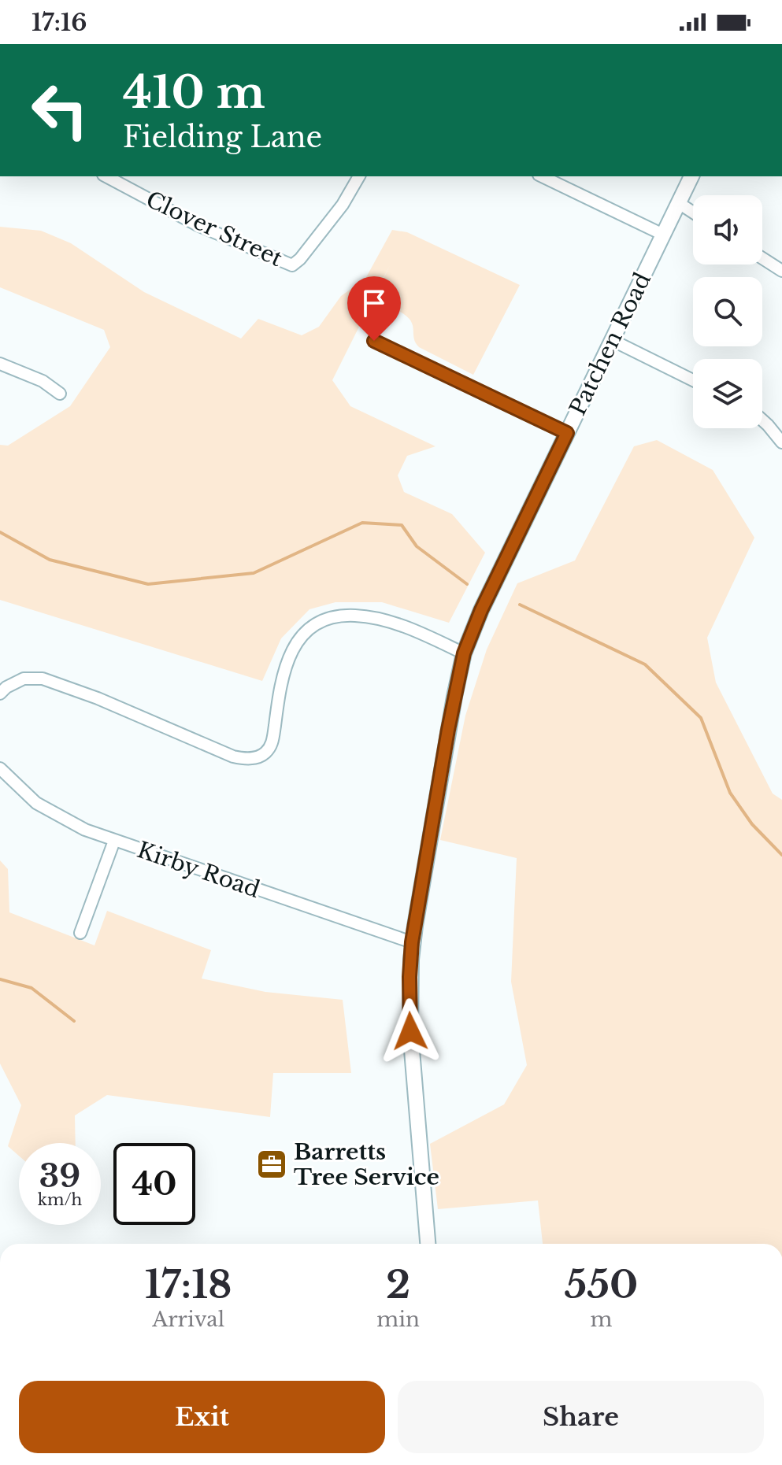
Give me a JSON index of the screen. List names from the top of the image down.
{
  "streets": {
    "street": ["Clover Street", "Patchen Road", "Kirby Road"]
  },
  "crossings": [
    ["Patchen Road", "Kirby Road"]
  ],
  "places": {
    "office": ["Barretts Tree Service"]
  },
  "page": {
    "status": "17:16",
    "turn": ["410 m", "Fielding Lane"],
    "speed": "39 km/h",
    "limit": "40",
    "eta": [
      "17:18",
      "Arrival",
      "2",
      "min",
      "550",
      "m"
    ],
    "buttons": ["Exit", "Share"]
  }
}
